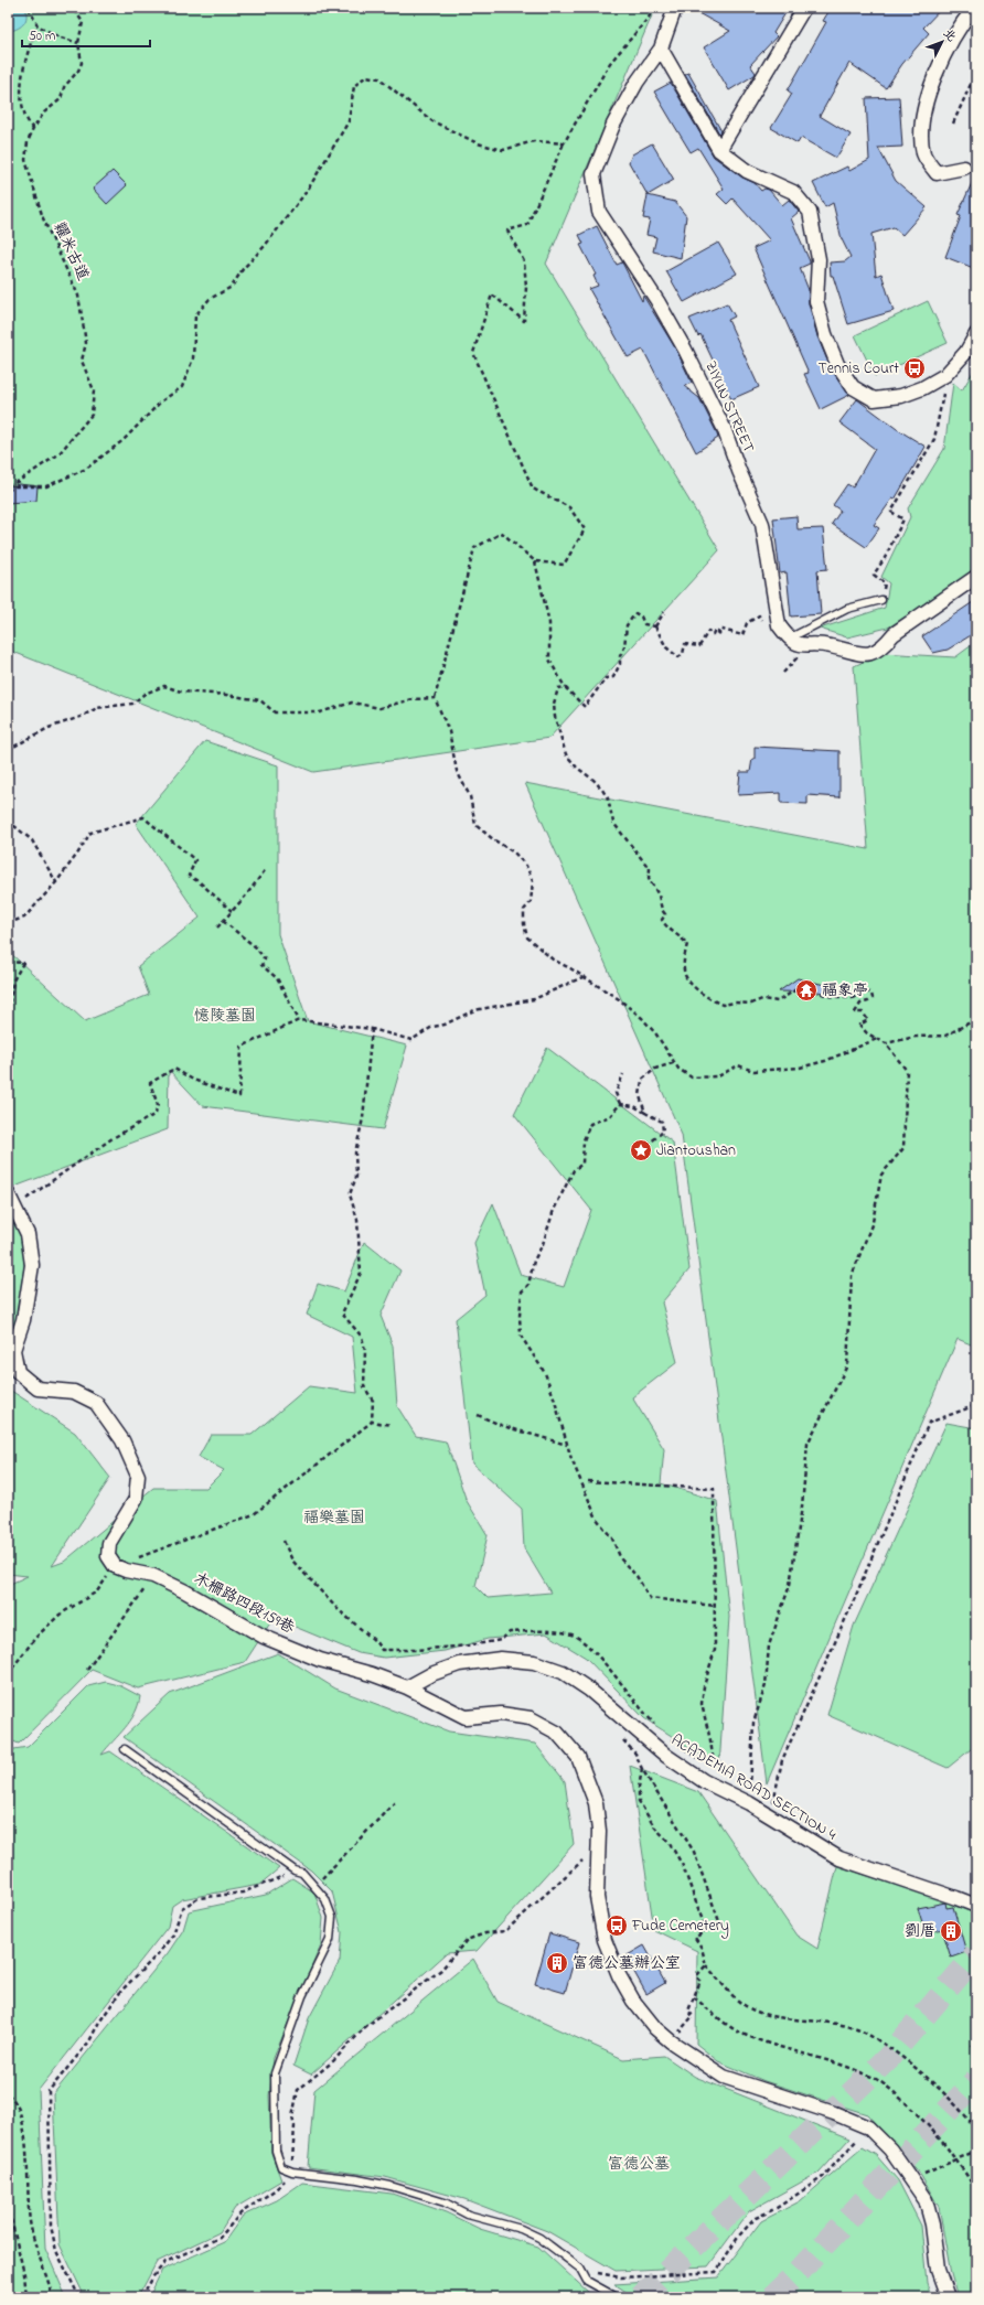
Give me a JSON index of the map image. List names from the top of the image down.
{
  "streets": {
    "street": ["ZIYUN STREET", "木柵路四段159巷", "ACADEMIA ROAD SECTION 4"],
    "path": ["糶米古道"]
  },
  "crossings": [
    ["木柵路四段159巷", "ACADEMIA ROAD SECTION 4"]
  ],
  "parks": ["憶陵墓園", "福樂墓園", "富德公墓"],
  "places": {
    "bus stop": ["Tennis Court", "Fude Cemetery"],
    "temple": ["福象亭"],
    "place": ["Jiantoushan"],
    "building": ["劉厝", "富德公墓辦公室"]
  },
  "scale_bar": "50 m",
  "north": "top right"
}
